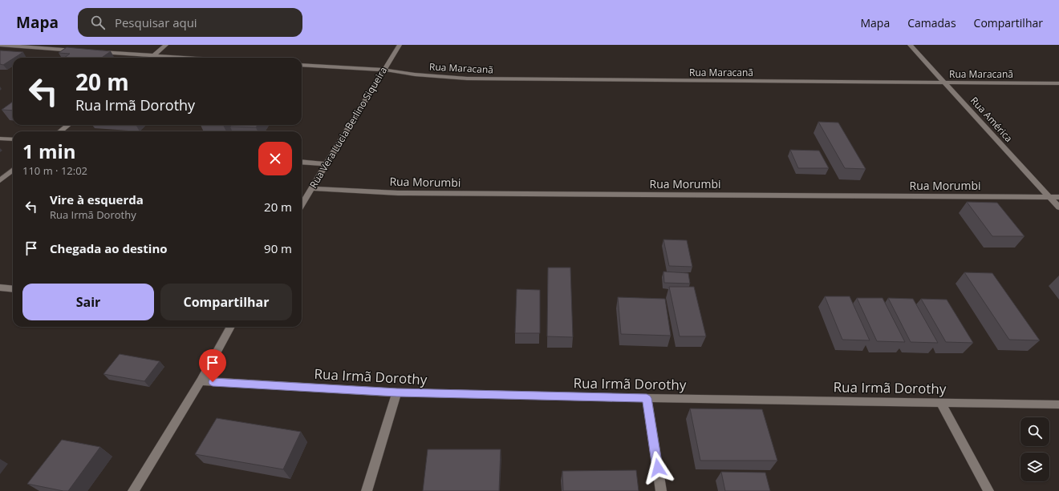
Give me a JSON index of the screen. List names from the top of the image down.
{
  "streets": {
    "street": [
      "Rua Maracanã",
      "Rua América",
      "Rua Vera Lucia Berlino Siqueira",
      "Rua Morumbi",
      "Rua Irmã Dorothy"
    ]
  },
  "crossings": [
    ["Rua Maracanã", "Rua América"],
    ["Rua Maracanã", "Rua Vera Lucia Berlino Siqueira"],
    ["Rua América", "Rua Morumbi"],
    ["Rua Vera Lucia Berlino Siqueira", "Rua Morumbi"]
  ],
  "page": {
    "header": "Mapa",
    "search": "Pesquisar aqui",
    "nav": ["Mapa", "Camadas", "Compartilhar"],
    "turn": ["20 m", "Rua Irmã Dorothy"],
    "heading": ["1 min", "110 m · 12:02"],
    "list": [
      {
        "name": "Vire à esquerda",
        "note": "Rua Irmã Dorothy",
        "value": "20 m"
      },
      {
        "name": "Chegada ao destino",
        "value": "90 m"
      }
    ],
    "buttons": ["Sair", "Compartilhar"]
  }
}
